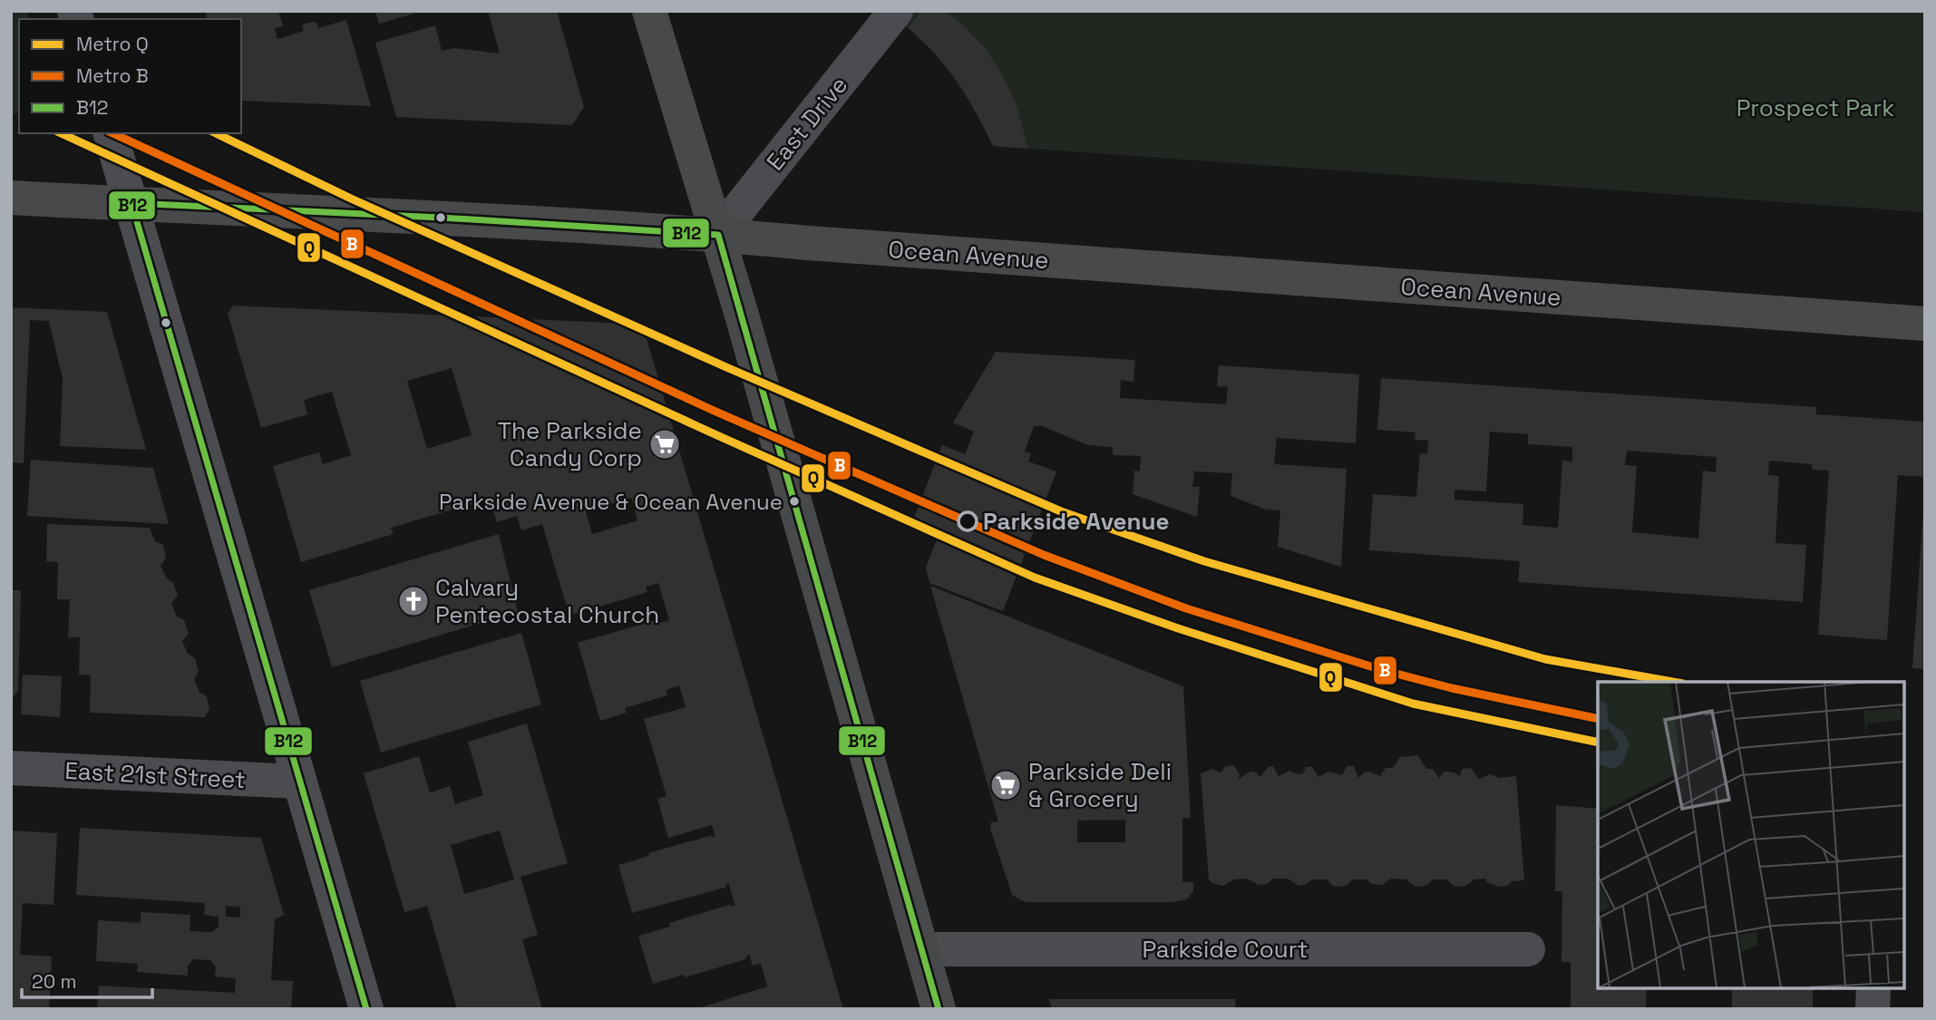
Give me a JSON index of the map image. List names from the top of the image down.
{
  "streets": {
    "main road": ["Ocean Avenue"],
    "street": ["East Drive", "East 21st Street", "Parkside Court"]
  },
  "crossings": [
    ["East Drive", "Ocean Avenue"]
  ],
  "parks": ["Prospect Park"],
  "places": {
    "supermarket": ["The Parkside Candy Corp", "Parkside Deli & Grocery"],
    "other": ["Parkside Avenue & Ocean Avenue", "Parkside Avenue"],
    "church": ["Calvary Pentecostal Church"]
  },
  "lines": ["metro line Q", "metro line B", "transit line B12"],
  "legend": ["Metro Q", "Metro B", "B12"],
  "scale_bar": "20 m"
}
